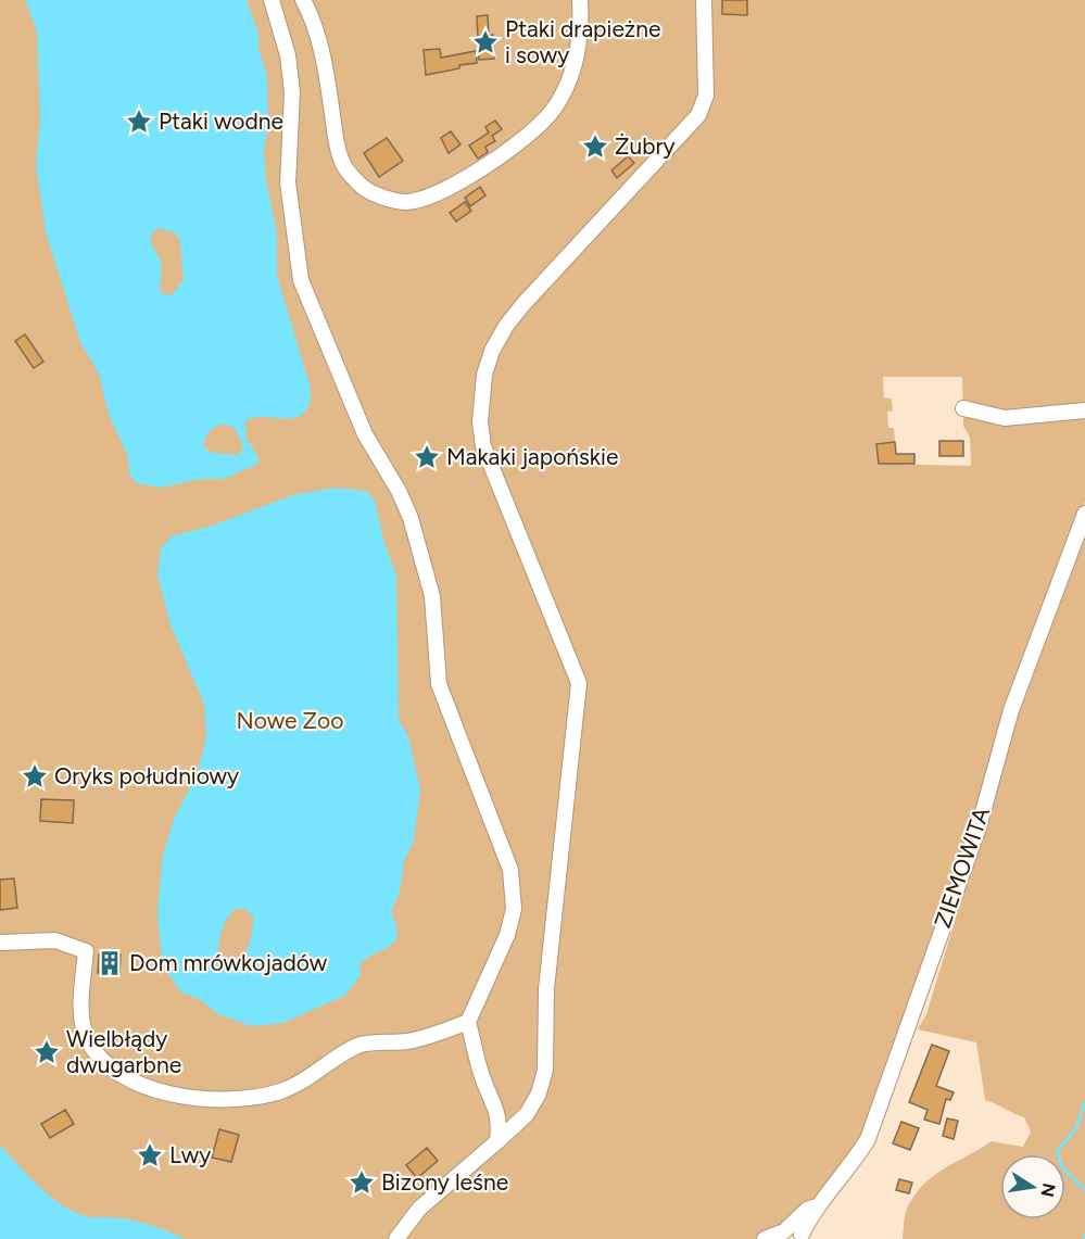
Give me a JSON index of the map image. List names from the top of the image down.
{
  "streets": {
    "street": ["ZIEMOWITA"]
  },
  "parks": ["Nowe Zoo"],
  "places": {
    "place": [
      "Ptaki drapieżne i sowy",
      "Ptaki wodne",
      "Żubry",
      "Makaki japońskie",
      "Oryks południowy",
      "Wielbłądy dwugarbne",
      "Lwy",
      "Bizony leśne"
    ],
    "building": ["Dom mrówkojadów"]
  },
  "north": "right"
}
